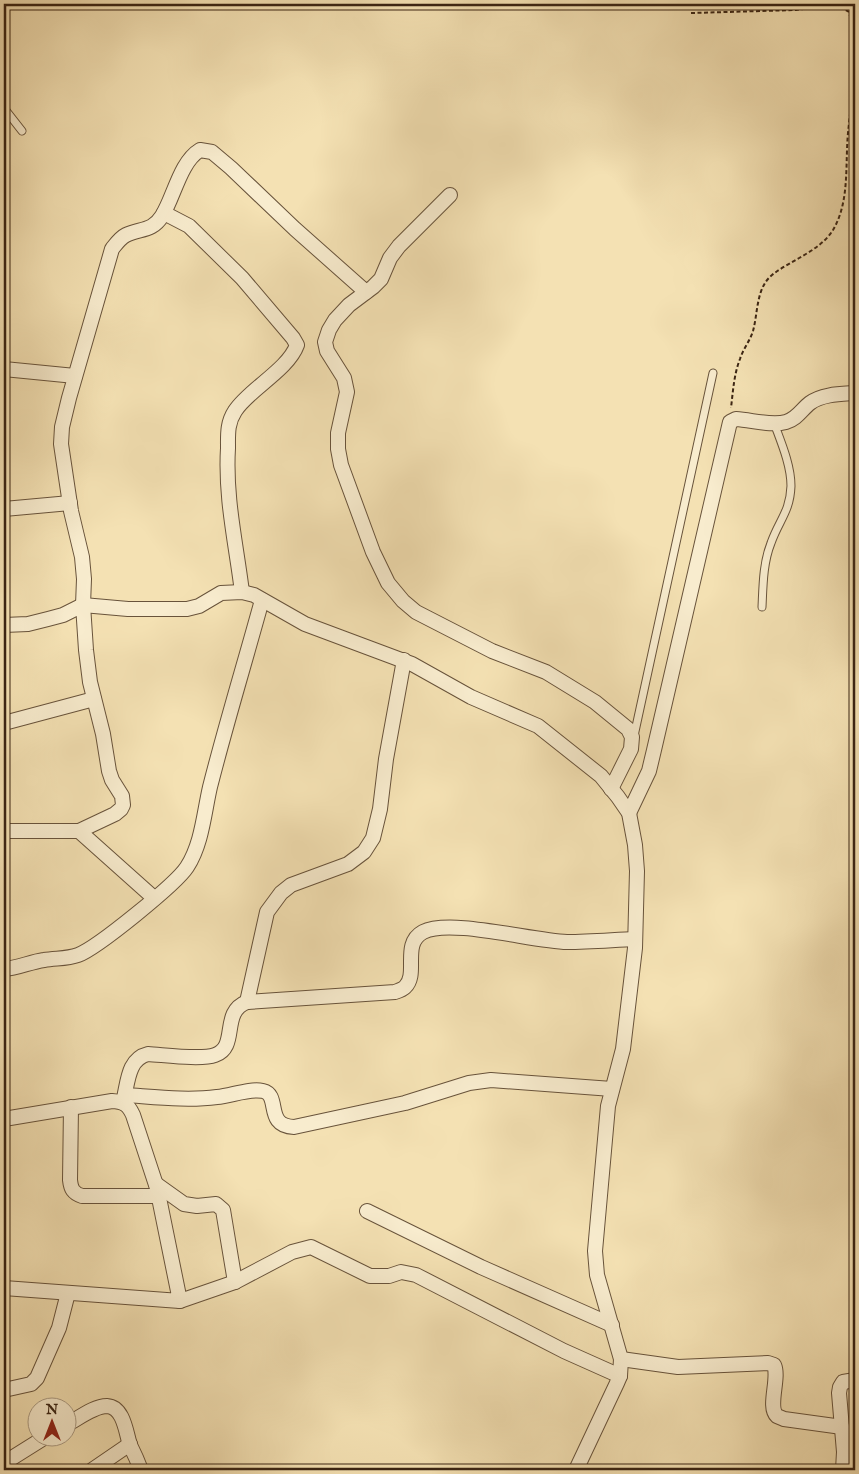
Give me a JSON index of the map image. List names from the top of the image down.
{
  "north": "top"
}
